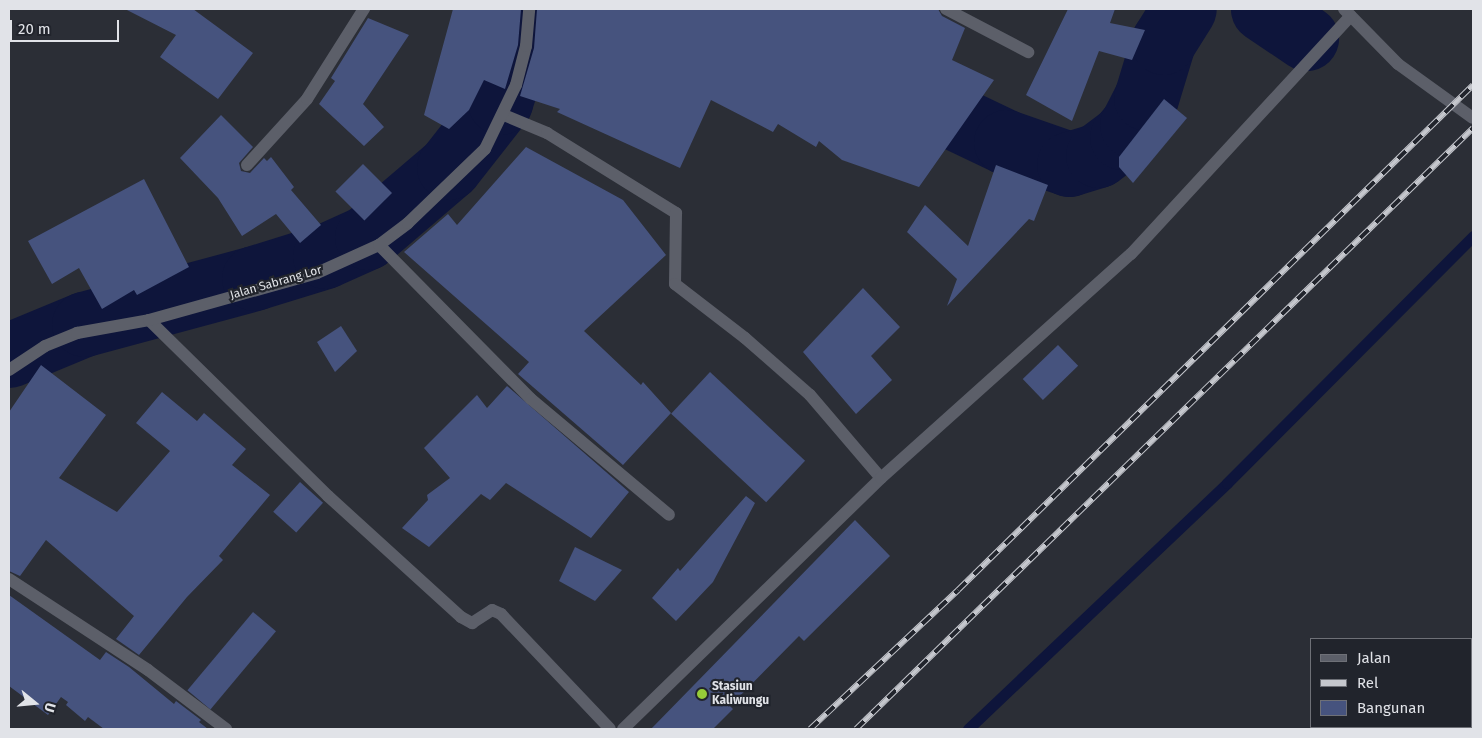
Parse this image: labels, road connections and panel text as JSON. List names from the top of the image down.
{
  "streets": {
    "street": ["Jalan Sabrang Lor"]
  },
  "places": ["Stasiun Kaliwungu"],
  "legend": ["Jalan", "Rel", "Bangunan"],
  "scale_bar": "20 m",
  "north": "right"
}
